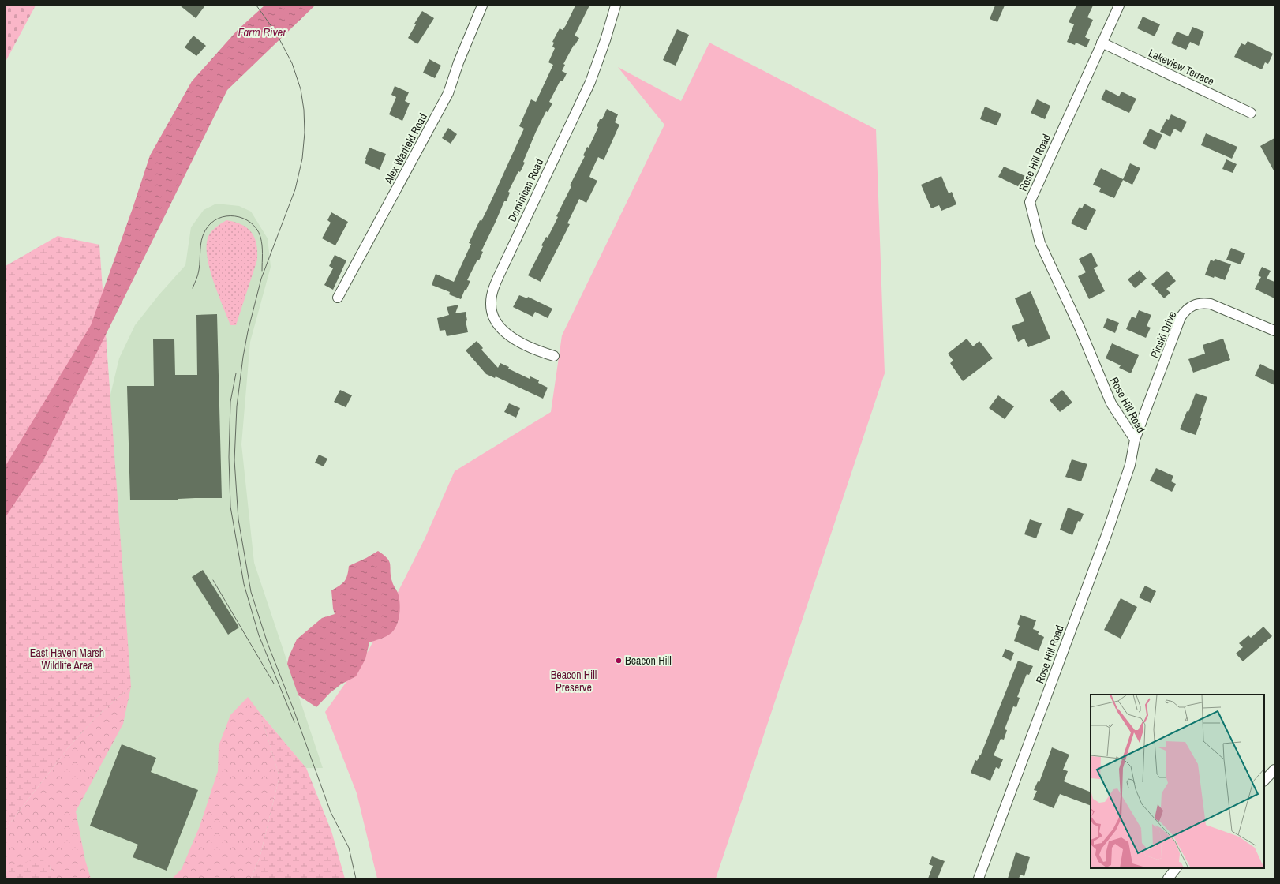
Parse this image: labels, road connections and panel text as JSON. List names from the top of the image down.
{
  "streets": {
    "street": [
      "Lakeview Terrace",
      "Alex Warfield Road",
      "Rose Hill Road",
      "Dominican Road",
      "Pinski Drive"
    ]
  },
  "crossings": [
    ["Lakeview Terrace", "Rose Hill Road"],
    ["Rose Hill Road", "Pinski Drive"]
  ],
  "water": ["Farm River"],
  "parks": ["East Haven Marsh Wildlife Area", "Beacon Hill Preserve"],
  "places": ["Beacon Hill"]
}
